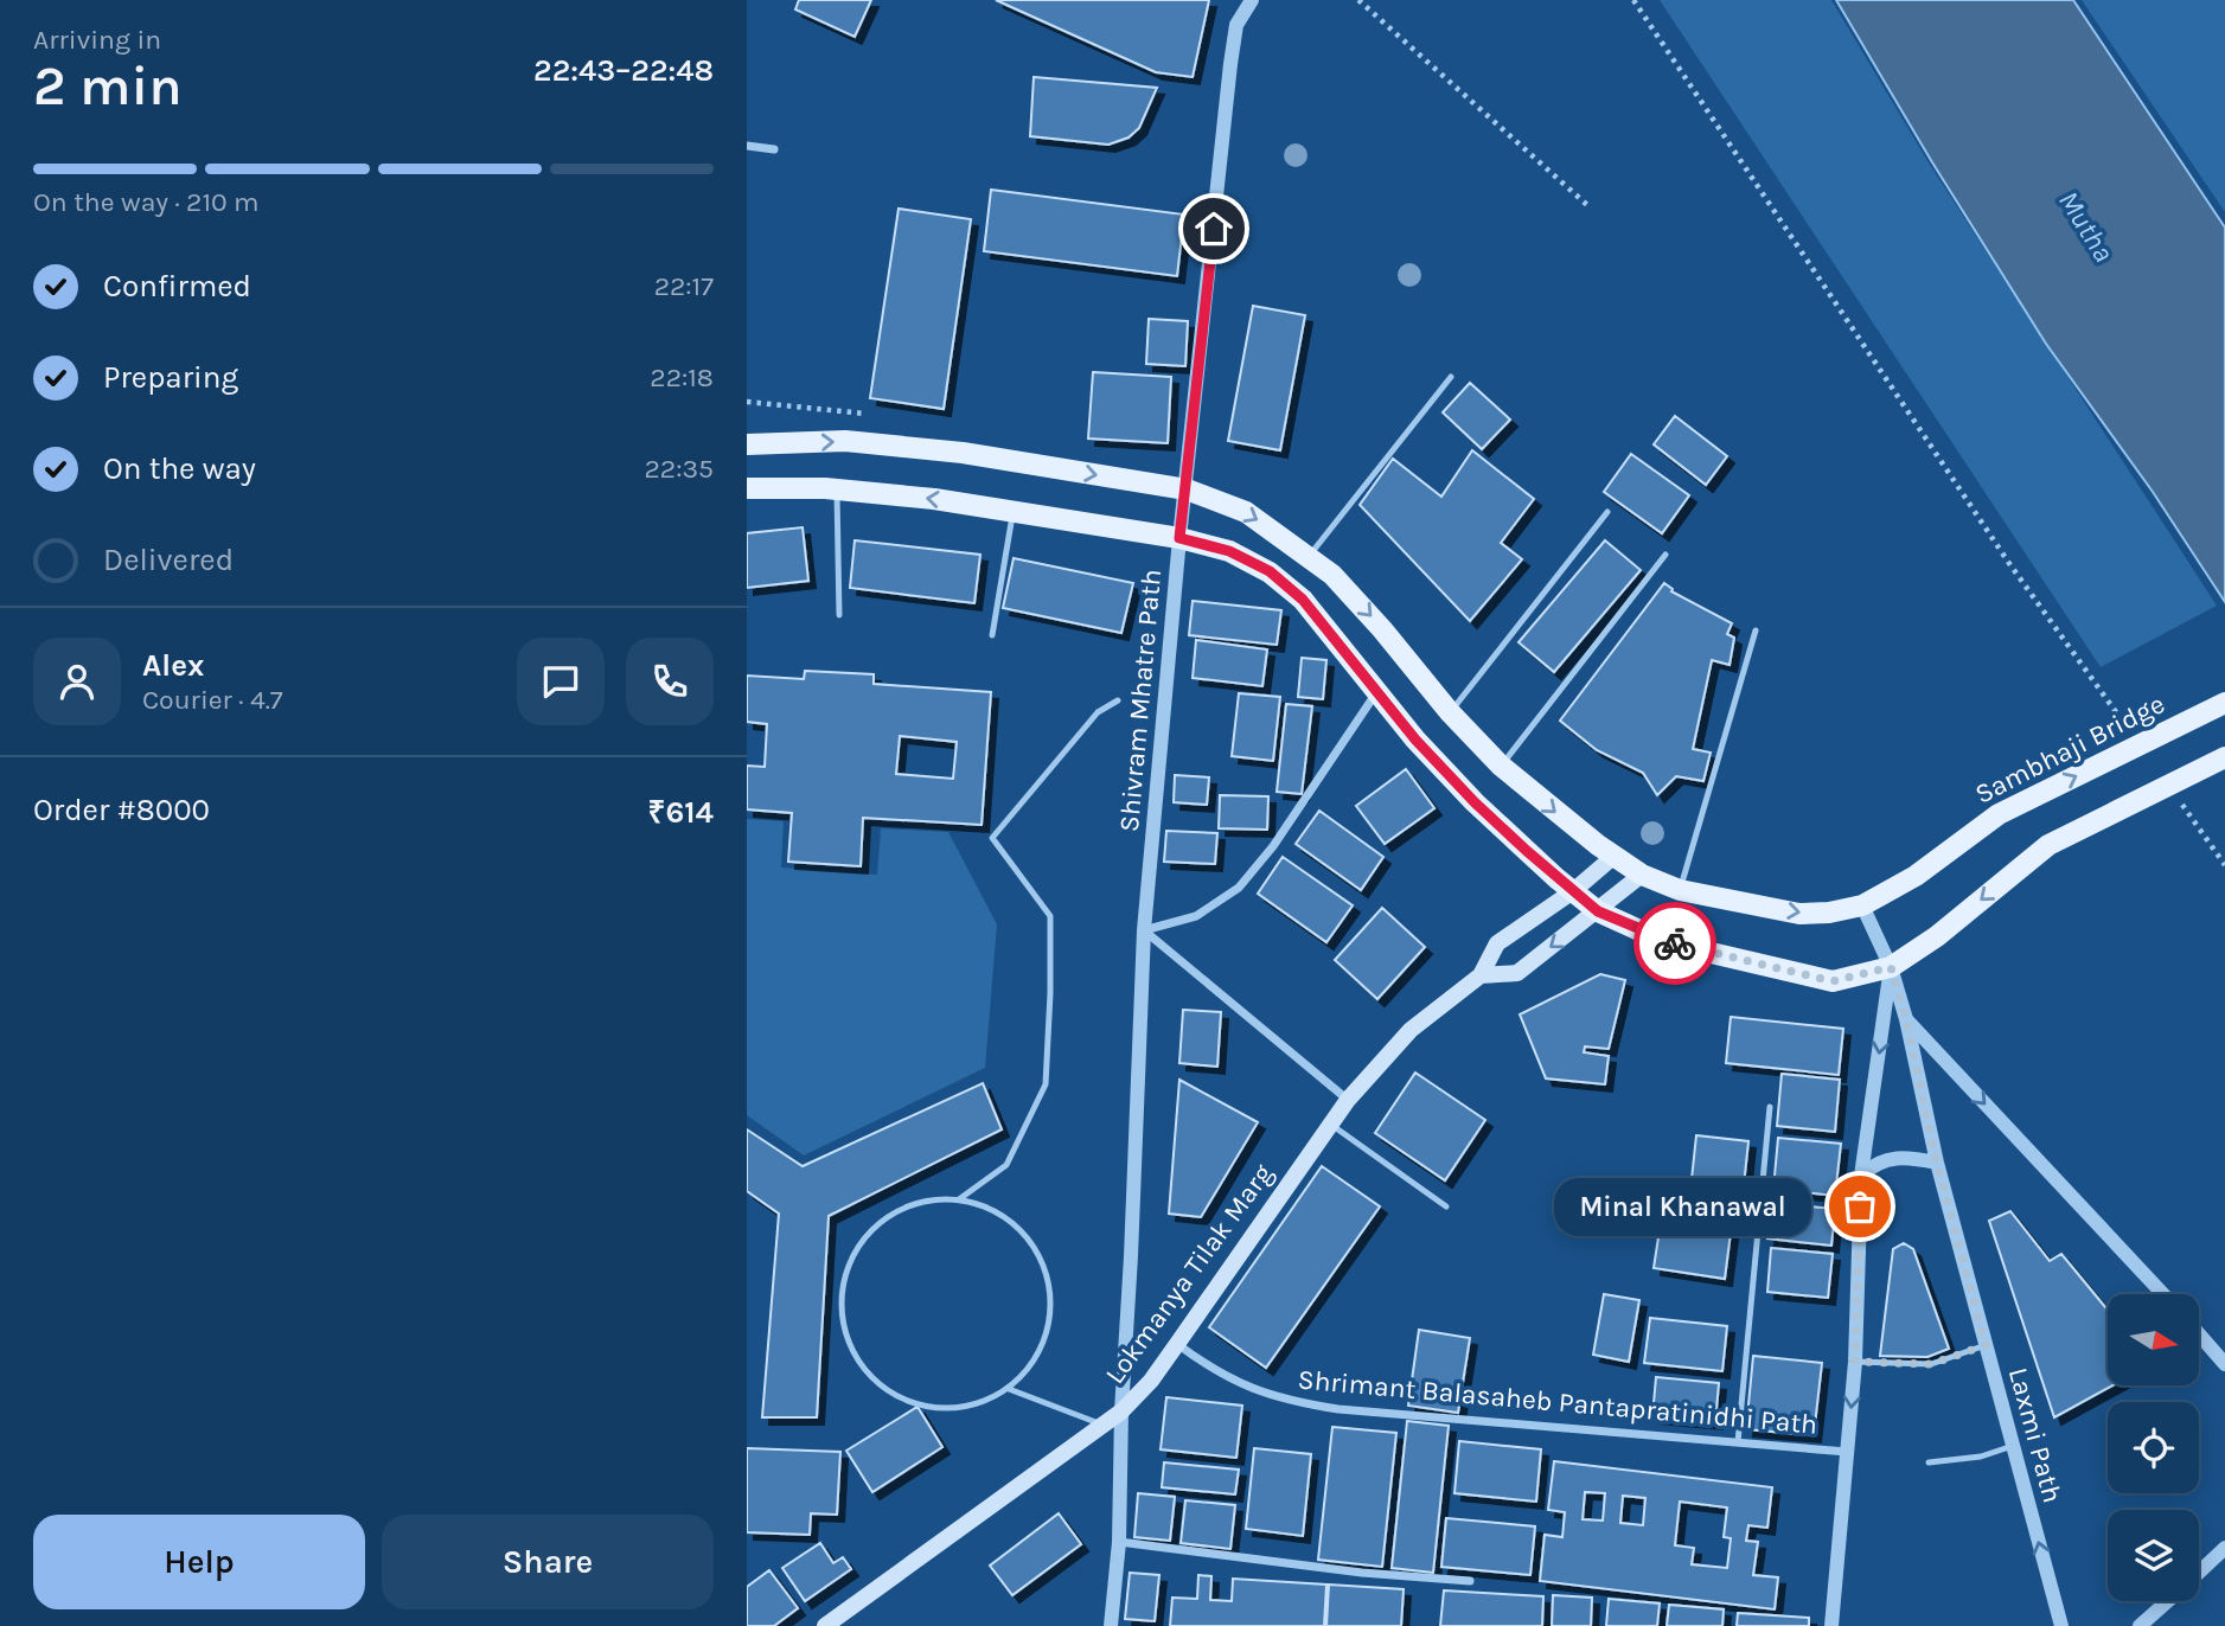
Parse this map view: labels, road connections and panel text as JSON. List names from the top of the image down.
{
  "streets": {
    "main road": ["Sambhaji Bridge", "Lokmanya Tilak Marg"],
    "street": ["Shivram Mhatre Path", "Shrimant Balasaheb Pantapratinidhi Path", "Laxmi Path"]
  },
  "crossings": [
    ["Shivram Mhatre Path", "Sambhaji Bridge"],
    ["Shivram Mhatre Path", "Lokmanya Tilak Marg"],
    ["Sambhaji Bridge", "Lokmanya Tilak Marg"],
    ["Sambhaji Bridge", "Laxmi Path"],
    ["Lokmanya Tilak Marg", "Shrimant Balasaheb Pantapratinidhi Path"]
  ],
  "water": ["Mutha"],
  "places": ["Minal Khanawal"],
  "north": "right",
  "page": {
    "heading": ["2 min", "Arriving in", "22:43–22:48"],
    "panel": [
      "Alex",
      "Courier · 4.7",
      "Order #8000",
      "₹614"
    ],
    "bar": "On the way · 210 m",
    "list": [
      ["Confirmed", "22:17"],
      ["Preparing", "22:18"],
      ["On the way", "22:35"],
      "Delivered"
    ],
    "bubble": "Minal Khanawal",
    "buttons": ["Help", "Share"]
  }
}
